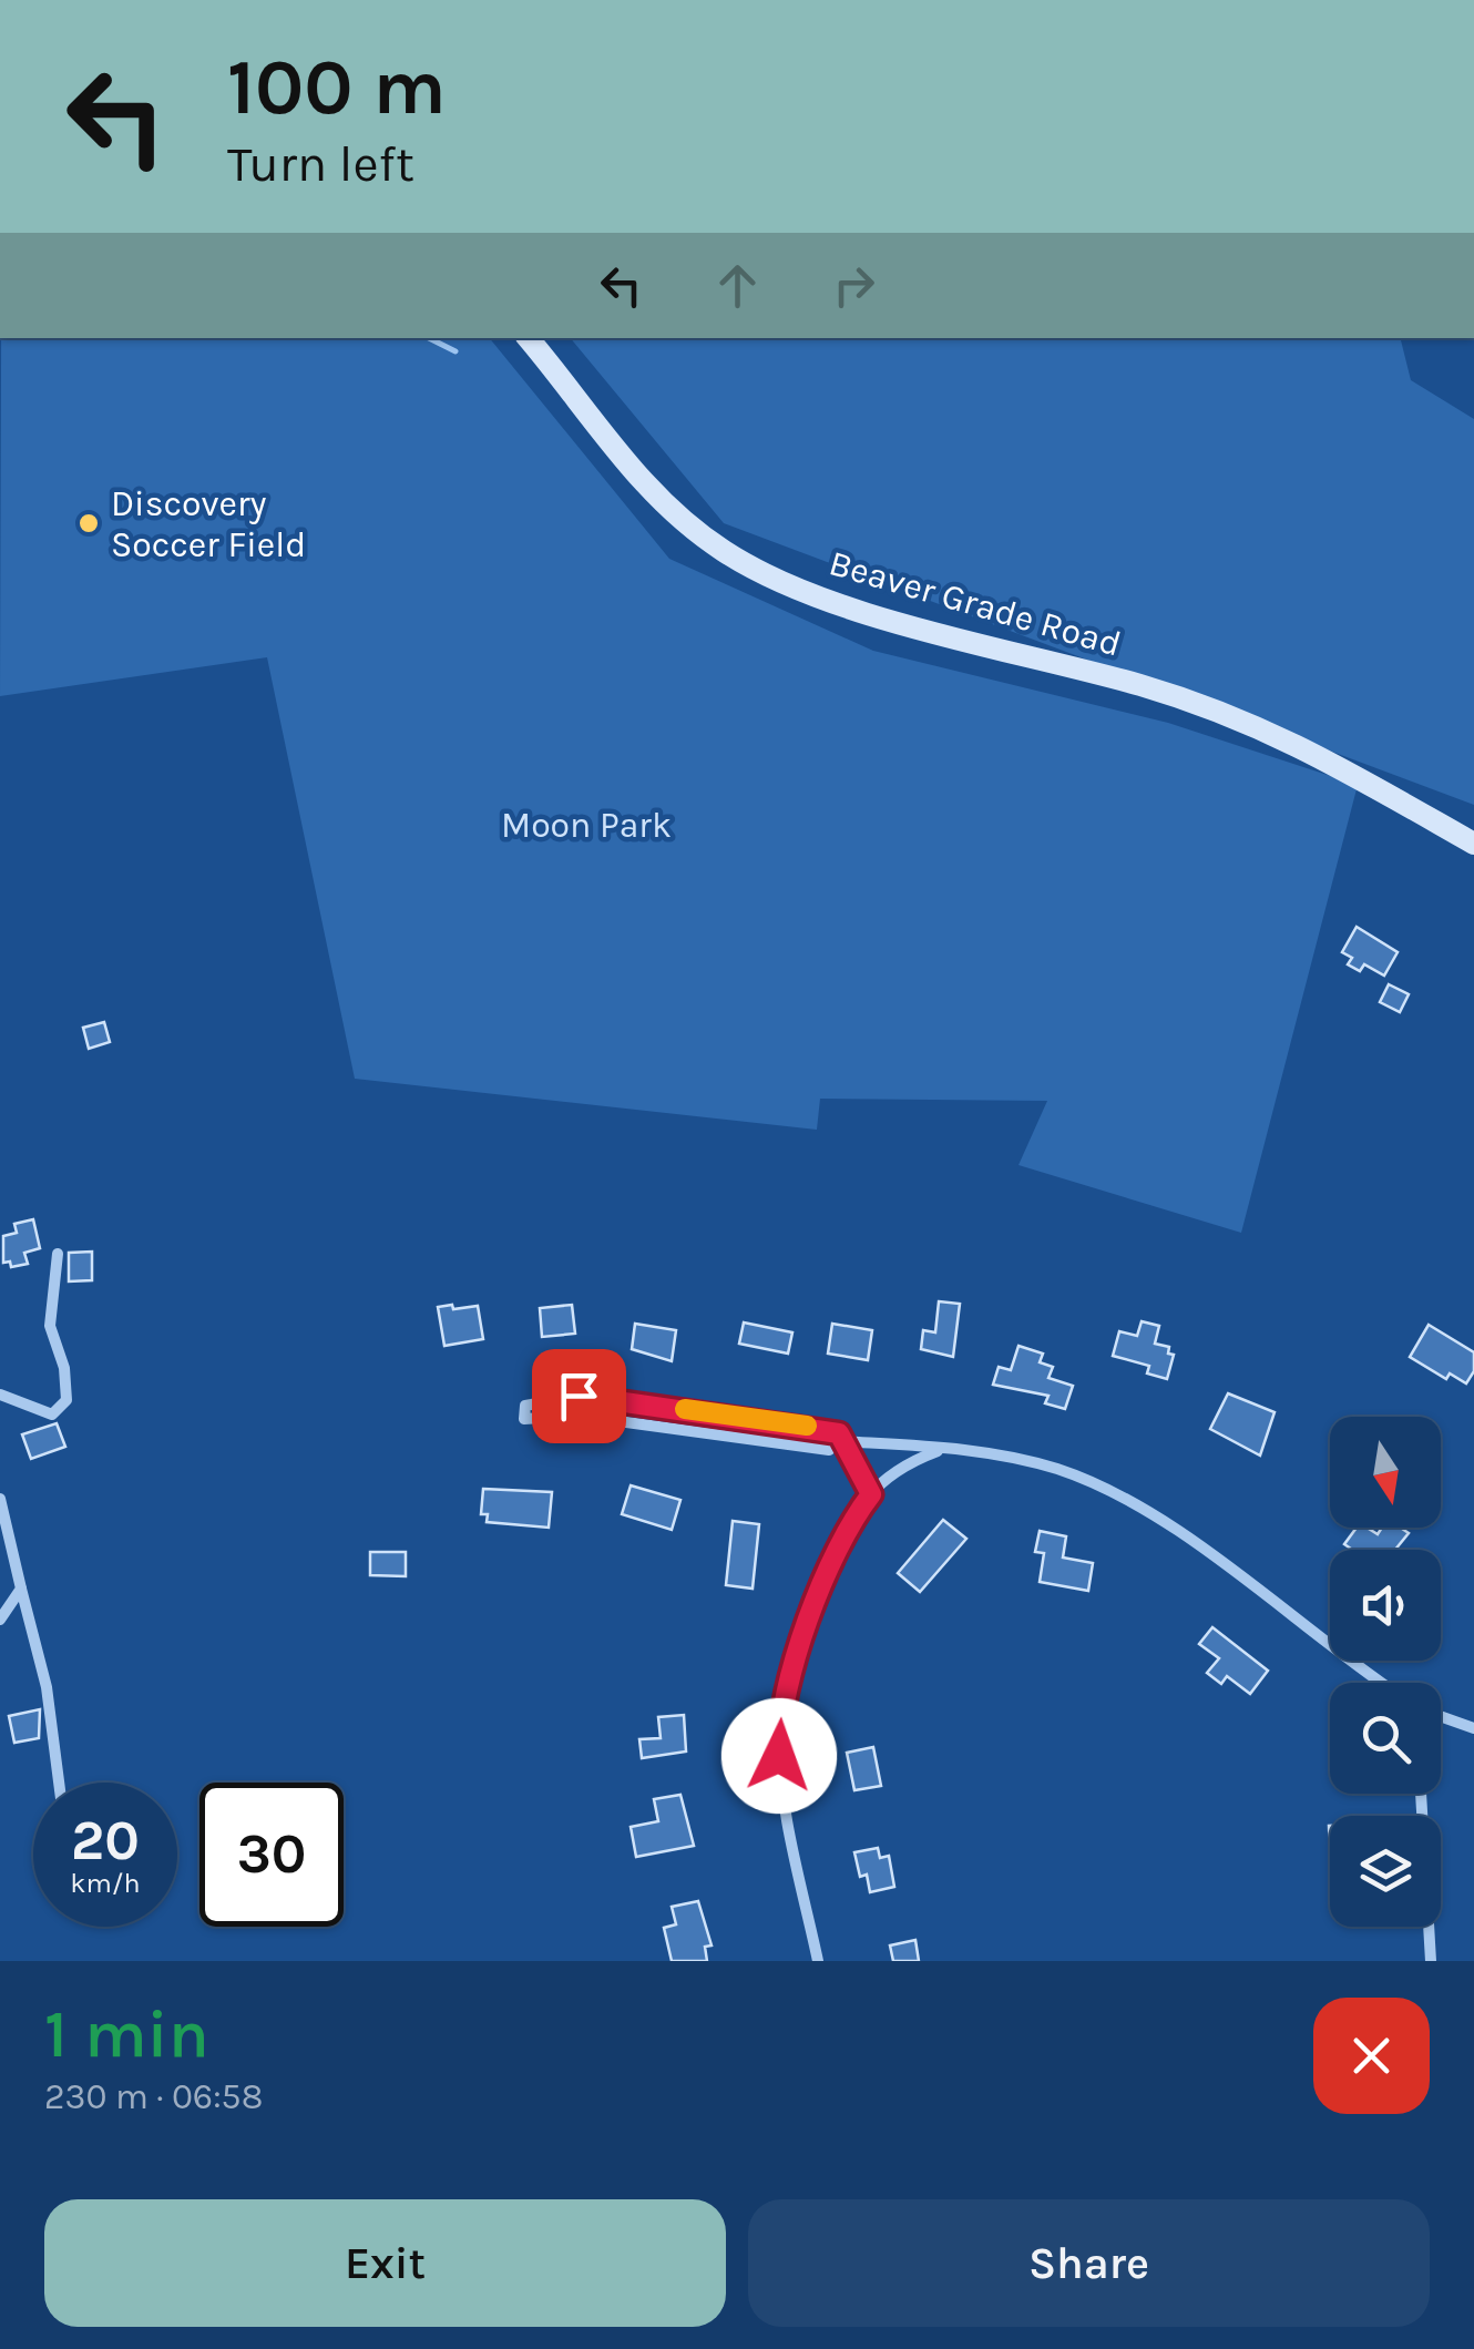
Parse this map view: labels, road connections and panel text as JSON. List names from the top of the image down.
{
  "streets": {
    "main road": ["Beaver Grade Road"]
  },
  "parks": ["Moon Park"],
  "places": ["Discovery Soccer Field"],
  "north": "bottom",
  "page": {
    "turn": ["100 m", "Turn left"],
    "speed": "20 km/h",
    "limit": "30",
    "heading": ["1 min", "230 m · 06:58"],
    "buttons": ["Exit", "Share"]
  }
}
